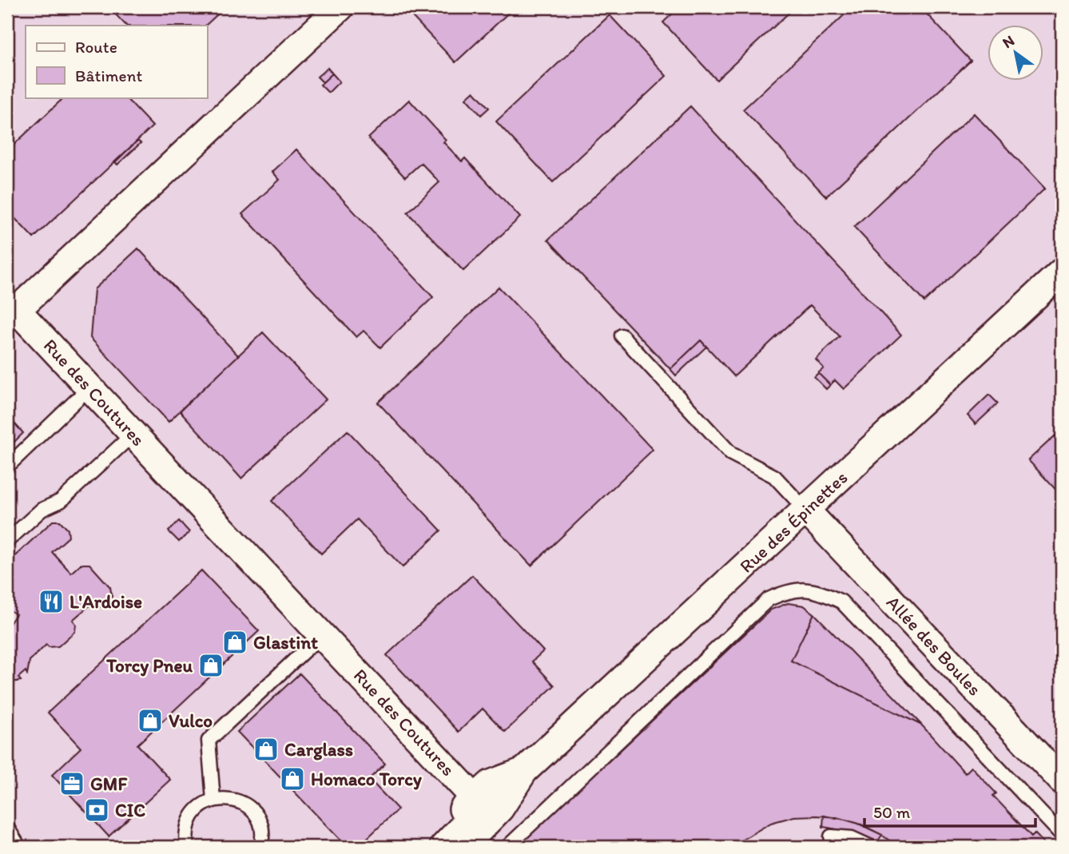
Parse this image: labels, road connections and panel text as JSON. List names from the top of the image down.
{
  "streets": {
    "street": ["Rue des Coutures", "Rue des Épinettes", "Allée des Boules"]
  },
  "crossings": [
    ["Rue des Coutures", "Rue des Épinettes"],
    ["Rue des Épinettes", "Allée des Boules"]
  ],
  "places": {
    "restaurant": ["L'Ardoise"],
    "shop": [
      "Glastint",
      "Torcy Pneu",
      "Vulco",
      "Carglass",
      "Homaco Torcy"
    ],
    "office": ["GMF"],
    "bank": ["CIC"]
  },
  "legend": ["Route", "Bâtiment"],
  "scale_bar": "50 m",
  "north": "top left"
}
